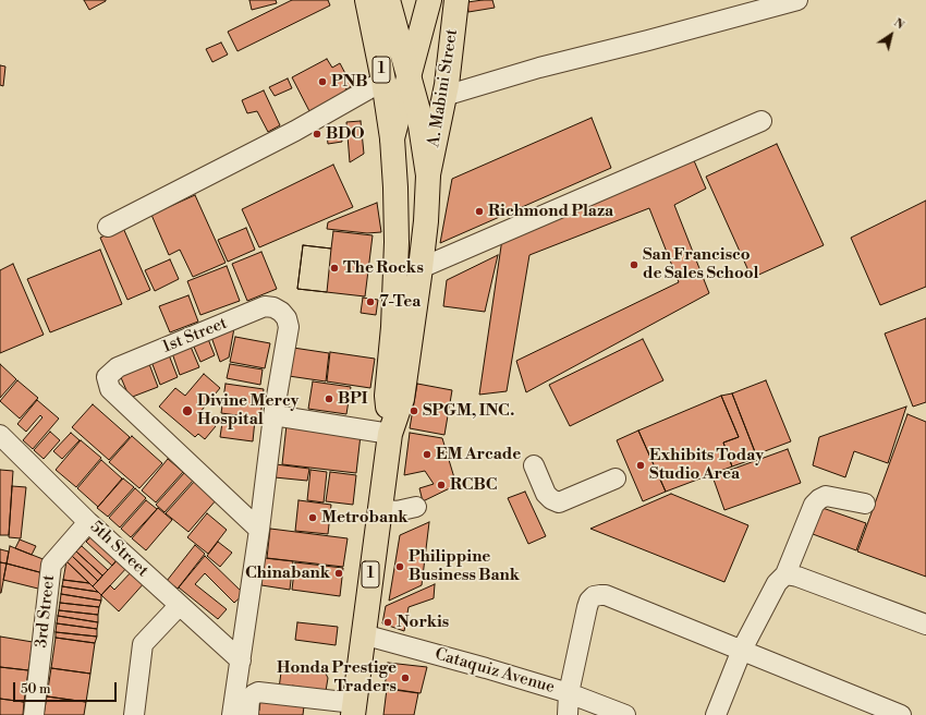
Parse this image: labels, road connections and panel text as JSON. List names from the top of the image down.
{
  "streets": {
    "main road": ["1", "A. Mabini Street"],
    "street": [
      "1st Street",
      "5th Street",
      "3rd Street",
      "Cataquiz Avenue"
    ]
  },
  "crossings": [
    ["1", "A. Mabini Street"],
    ["1", "Cataquiz Avenue"],
    ["1st Street", "5th Street"],
    ["5th Street", "3rd Street"]
  ],
  "places": [
    "PNB",
    "BDO",
    "Richmond Plaza",
    "San Francisco de Sales School",
    "The Rocks",
    "7-Tea",
    "BPI",
    "Divine Mercy Hospital",
    "SPGM, INC.",
    "EM Arcade",
    "Exhibits Today Studio Area",
    "RCBC",
    "Metrobank",
    "Philippine Business Bank",
    "Chinabank",
    "Norkis",
    "Honda Prestige Traders"
  ],
  "scale_bar": "50 m",
  "north": "top right"
}
